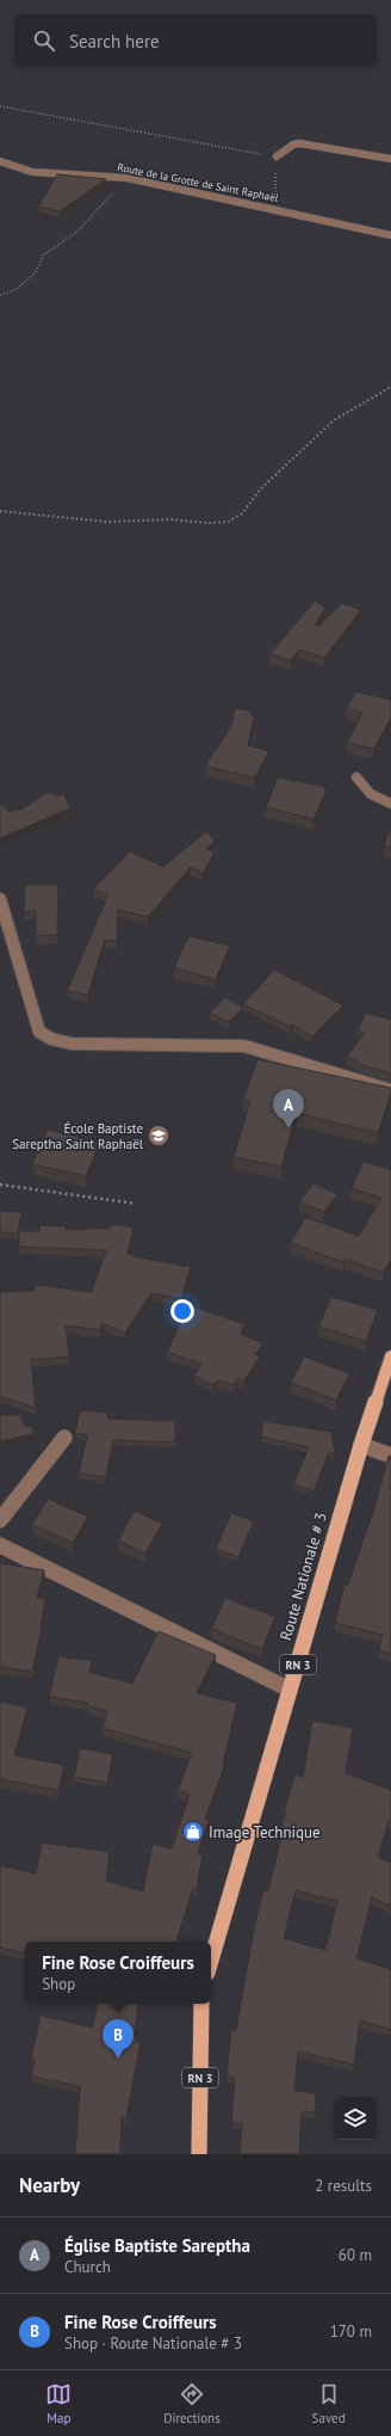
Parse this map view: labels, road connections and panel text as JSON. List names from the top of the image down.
{
  "streets": {
    "main road": ["Route Nationale # 3", "RN 3"],
    "street": ["Route de la Grotte de Saint Raphaël"]
  },
  "places": {
    "school or university": ["École Baptiste Sareptha Saint Raphaël"],
    "shop": ["Image Technique"]
  },
  "page": {
    "search": "Search here",
    "pins": ["A", "B"],
    "popup": ["Fine Rose Croiffeurs", "Shop"],
    "heading": ["Nearby", "2 results"],
    "list": [
      {
        "mark": "A",
        "name": "Église Baptiste Sareptha",
        "note": "Church",
        "value": "60 m"
      },
      {
        "mark": "B",
        "name": "Fine Rose Croiffeurs",
        "note": "Shop · Route Nationale # 3",
        "value": "170 m"
      }
    ],
    "nav": ["Map", "Directions", "Saved"]
  }
}
